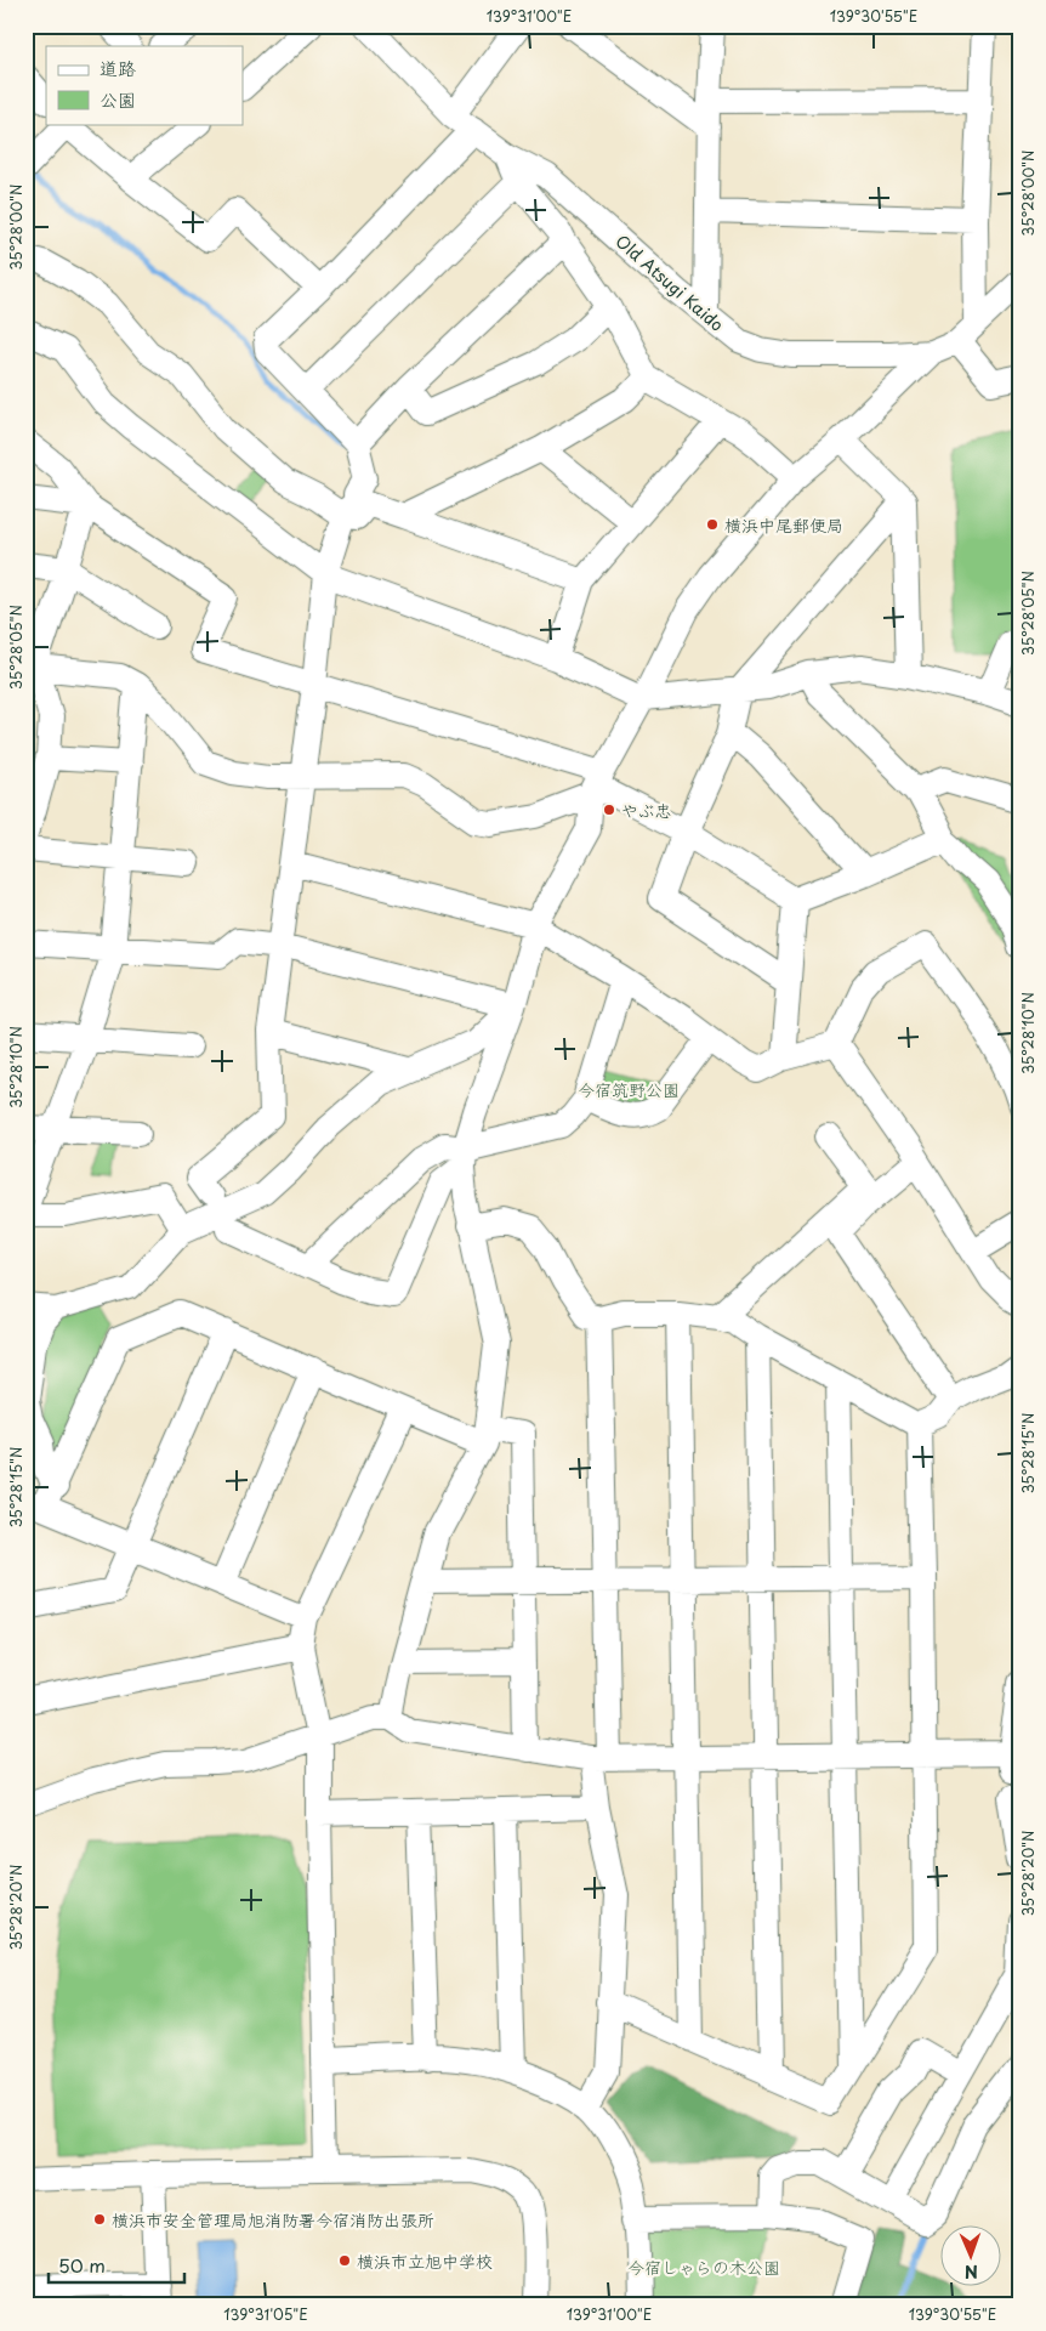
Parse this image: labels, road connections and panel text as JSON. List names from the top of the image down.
{
  "streets": {
    "street": ["Old Atsugi Kaido"]
  },
  "parks": ["今宿筑野公園", "今宿しゃらの木公園"],
  "places": [
    "横浜中尾郵便局",
    "やぶ忠",
    "横浜市安全管理局旭消防署今宿消防出張所",
    "横浜市立旭中学校"
  ],
  "legend": ["道路", "公園"],
  "scale_bar": "50 m",
  "north": "bottom",
  "coordinates": [
    "139°31'00\"E",
    "139°30'55\"E",
    "35°28'00\"N",
    "35°28'05\"N",
    "35°28'10\"N",
    "35°28'15\"N",
    "35°28'20\"N",
    "139°31'05\"E"
  ]
}
